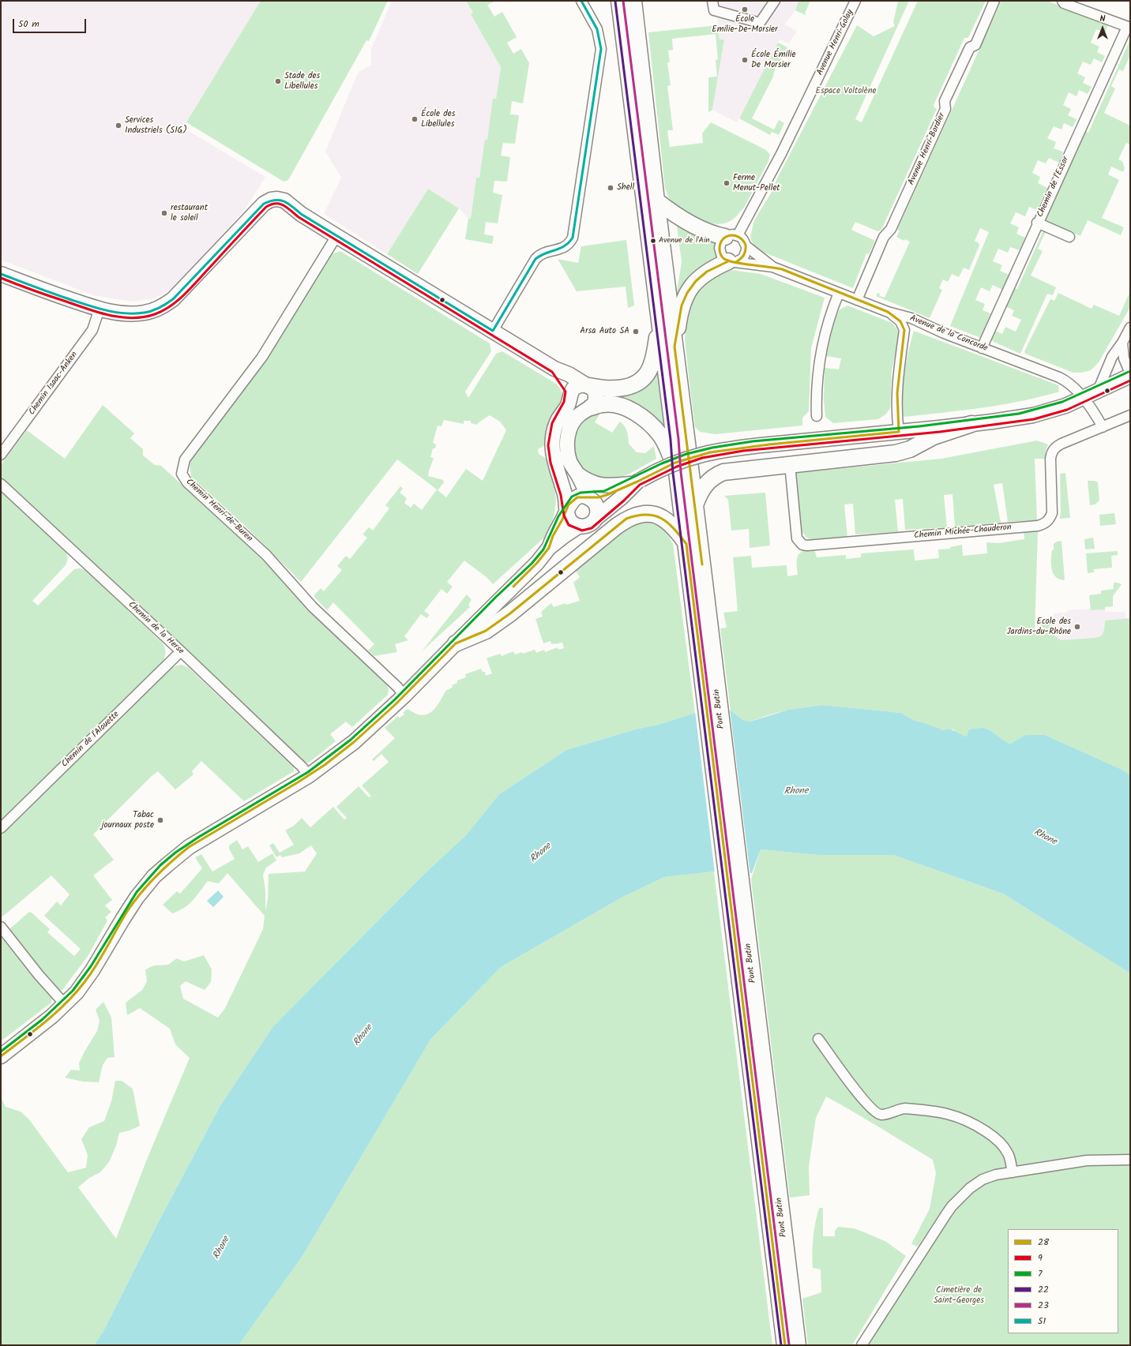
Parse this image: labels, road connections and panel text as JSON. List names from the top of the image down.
{
  "streets": {
    "main road": ["Pont Butin"],
    "street": [
      "Avenue Henri-Golay",
      "Avenue Henri-Bordier",
      "Chemin de l'Essor",
      "Avenue de la Concorde",
      "Chemin Isaac-Anken",
      "Chemin Henri-de-Buren",
      "Chemin Michée-Chauderon",
      "Chemin de la Herse",
      "Chemin de l'Alouette"
    ]
  },
  "crossings": [
    ["Avenue Henri-Golay", "Avenue de la Concorde"],
    ["Avenue Henri-Bordier", "Avenue de la Concorde"],
    ["Chemin de l'Essor", "Avenue de la Concorde"],
    ["Avenue de la Concorde", "Chemin Michée-Chauderon"],
    ["Chemin de la Herse", "Chemin de l'Alouette"]
  ],
  "water": ["Rhone"],
  "parks": ["Espace Voltolène", "Cimetière de Saint-Georges"],
  "places": [
    "École Emilie-De-Morsier",
    "École Émilie De Morsier",
    "Stade des Libellules",
    "École des Libellules",
    "Services Industriels (SIG)",
    "Ferme Menut-Pellet",
    "Shell",
    "restaurant le soleil",
    "Avenue de l'Ain",
    "Arsa Auto SA",
    "Ecole des Jardins-du-Rhône",
    "Tabac journaux poste"
  ],
  "lines": [
    "transit line 23",
    "transit line 51",
    "transit line 22",
    "transit line 9",
    "transit line 28",
    "transit line 7"
  ],
  "legend": [
    "28",
    "9",
    "7",
    "22",
    "23",
    "51"
  ],
  "scale_bar": "50 m",
  "north": "top"
}
